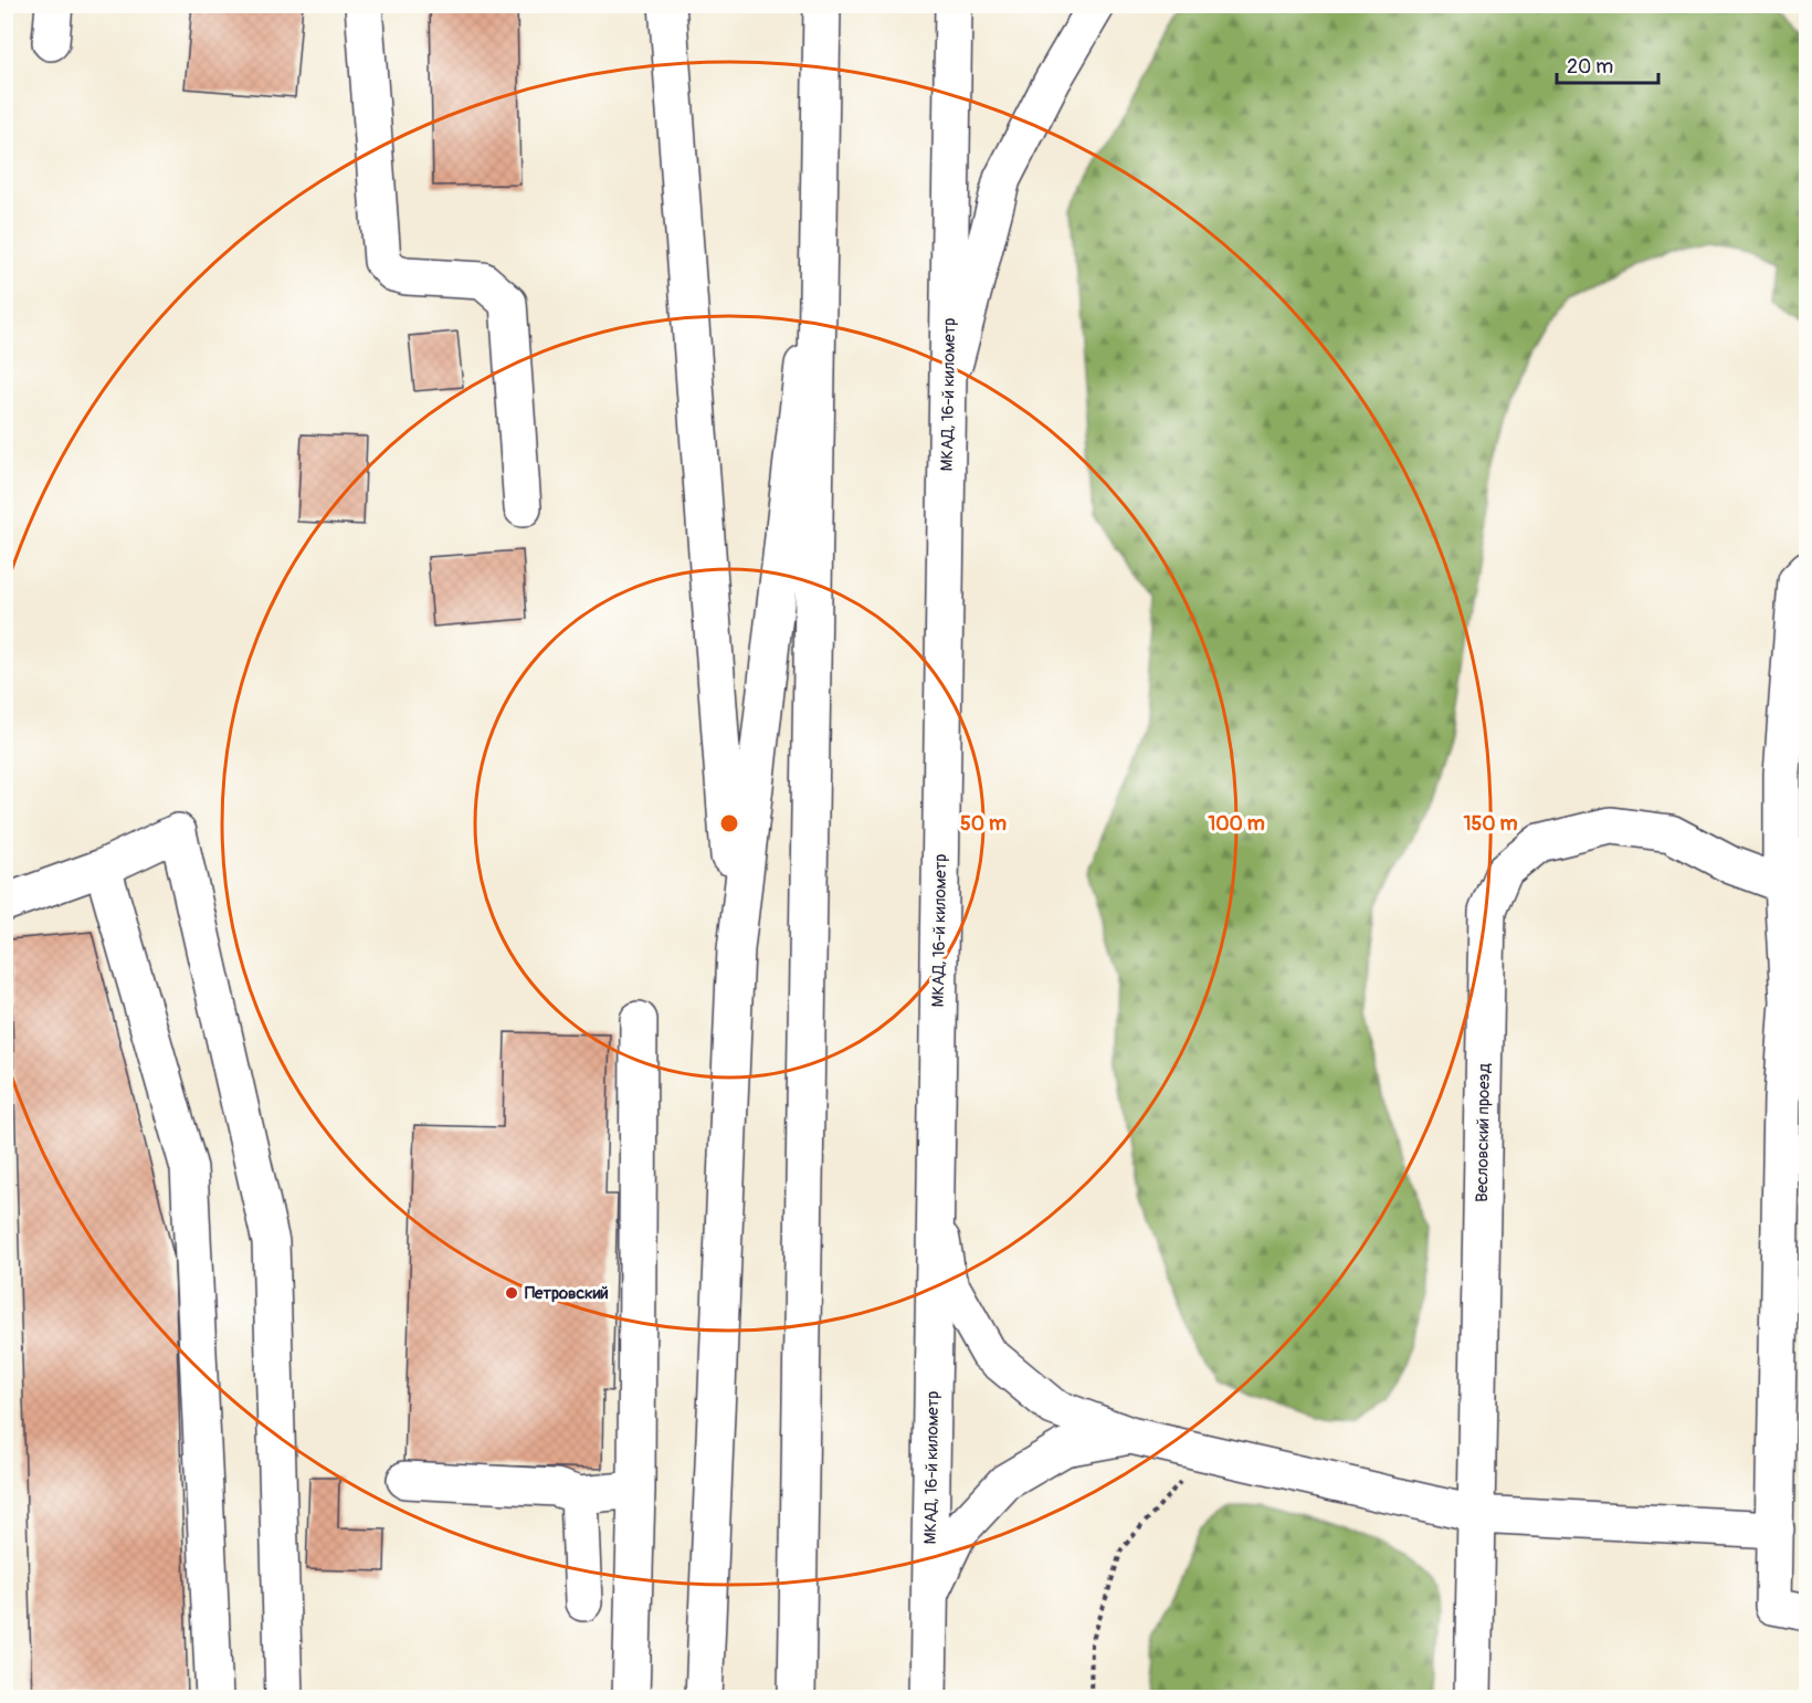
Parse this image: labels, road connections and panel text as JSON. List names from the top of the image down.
{
  "streets": {
    "main road": ["МКАД, 16-й километр", "Весловский проезд"]
  },
  "places": ["Петровский"],
  "scale_bar": "20 m",
  "rings": ["50 m", "100 m", "150 m"]
}
